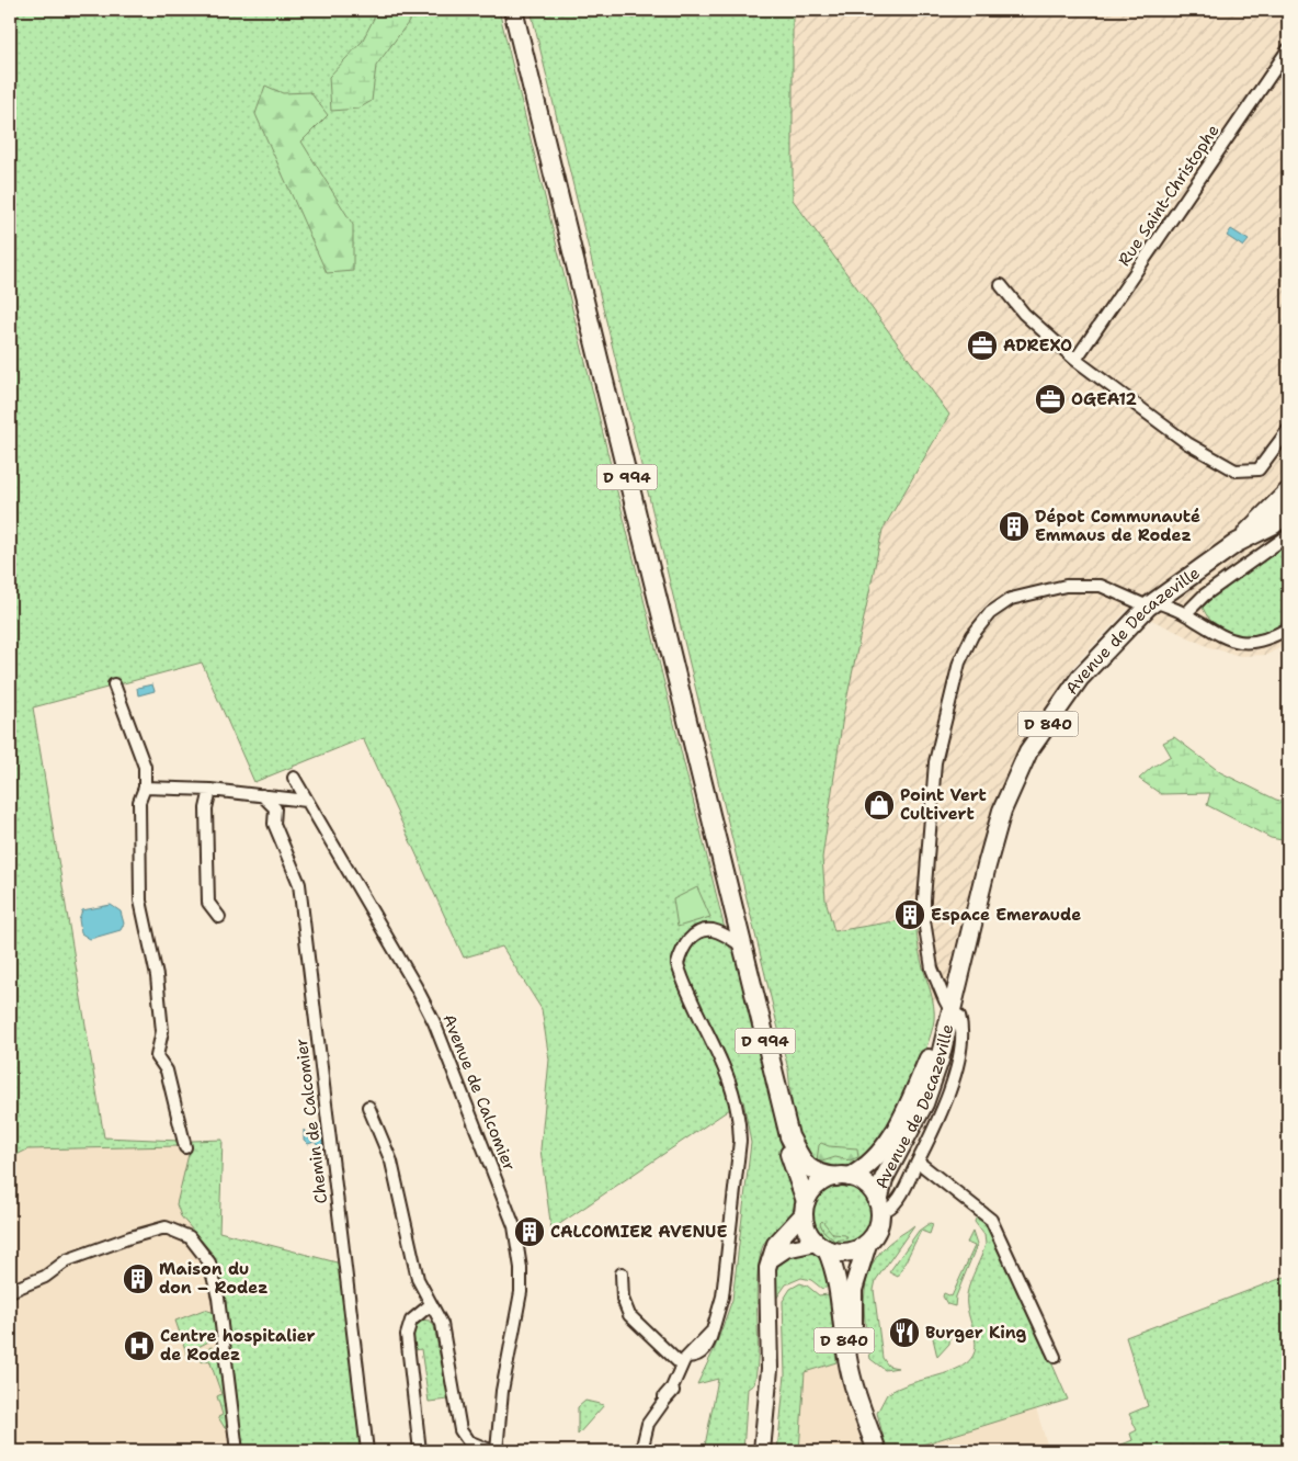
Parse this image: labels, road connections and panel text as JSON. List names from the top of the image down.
{
  "streets": {
    "main road": ["D 994", "Avenue de Decazeville", "D 840"],
    "street": ["Rue Saint-Christophe", "Avenue de Calcomier", "Chemin de Calcomier"]
  },
  "crossings": [
    ["D 994", "Avenue de Decazeville"],
    ["D 994", "D 840"],
    ["Avenue de Decazeville", "D 840"]
  ],
  "places": {
    "office": ["ADREXO", "OGEA12"],
    "building": [
      "Dépot Communauté Emmaus de Rodez",
      "Espace Emeraude",
      "CALCOMIER AVENUE",
      "Maison du don – Rodez"
    ],
    "shop": ["Point Vert Cultivert"],
    "restaurant": ["Burger King"],
    "hospital": ["Centre hospitalier de Rodez"]
  }
}
